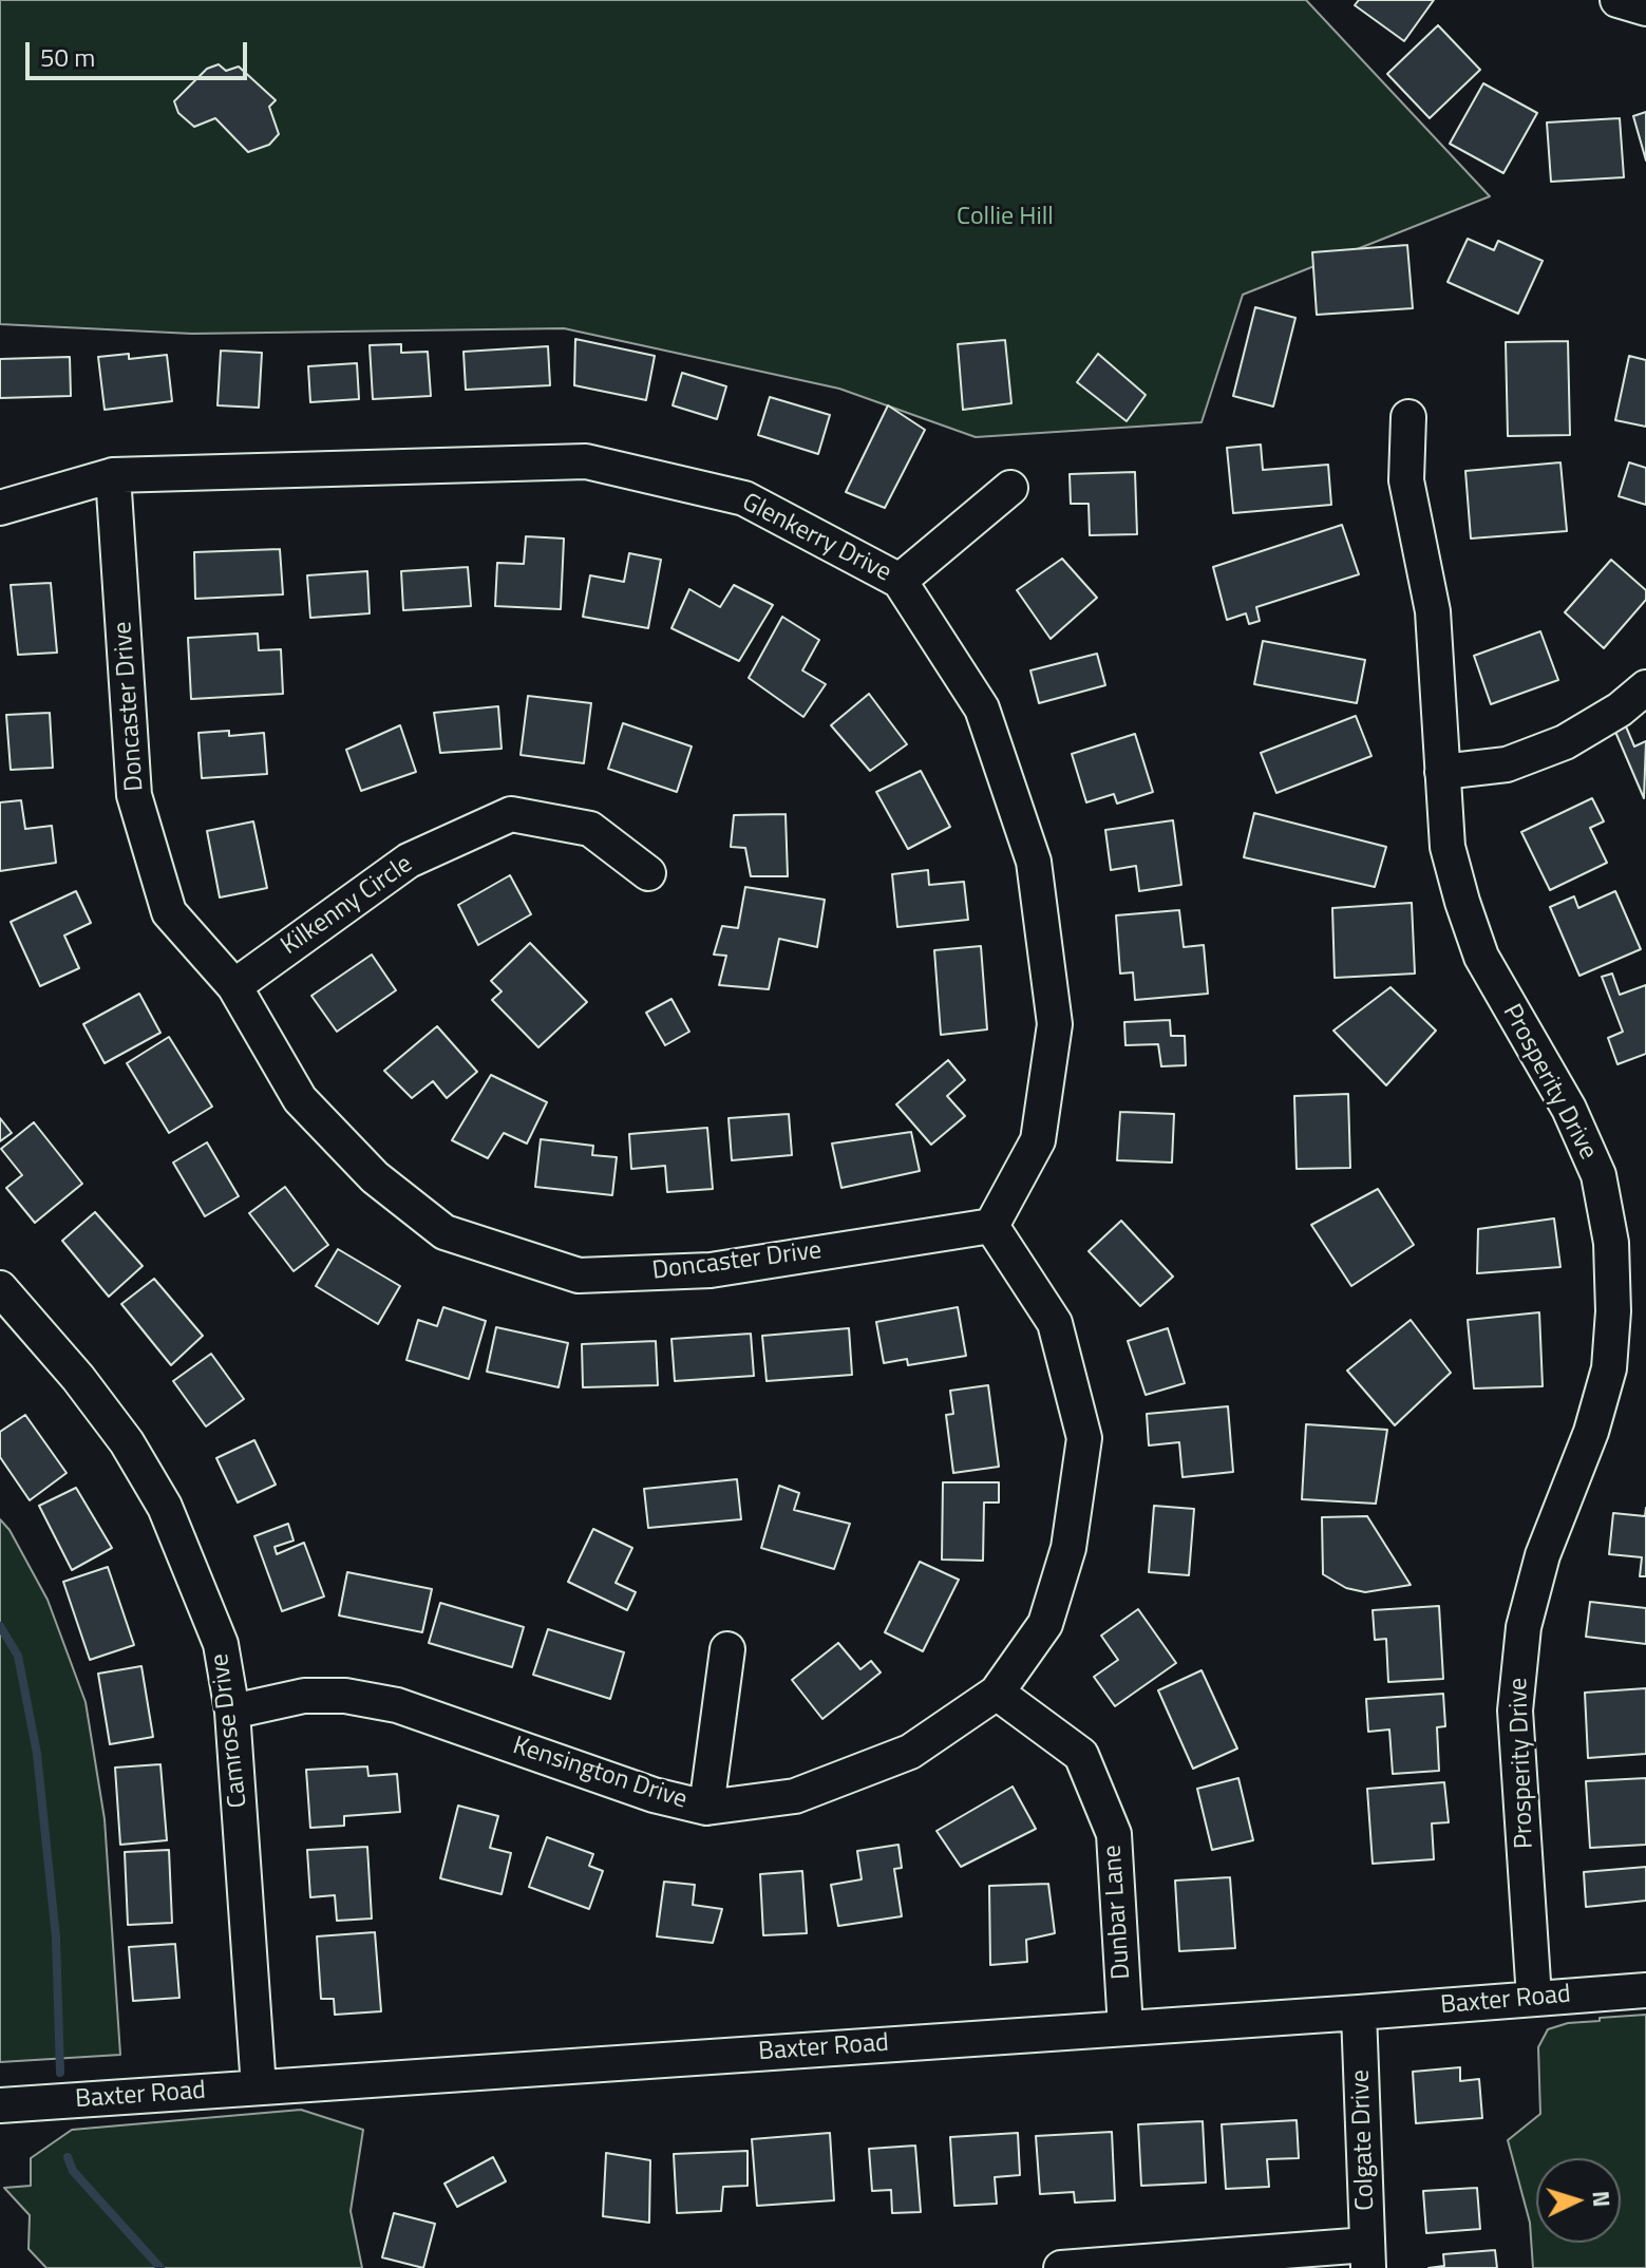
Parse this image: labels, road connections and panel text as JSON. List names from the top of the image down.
{
  "streets": {
    "street": [
      "Glenkerry Drive",
      "Doncaster Drive",
      "Kilkenny Circle",
      "Prosperity Drive",
      "Camrose Drive",
      "Kensington Drive",
      "Dunbar Lane",
      "Baxter Road",
      "Colgate Drive"
    ]
  },
  "crossings": [
    ["Glenkerry Drive", "Doncaster Drive"],
    ["Glenkerry Drive", "Kensington Drive"],
    ["Doncaster Drive", "Kilkenny Circle"],
    ["Doncaster Drive", "Kensington Drive"],
    ["Prosperity Drive", "Baxter Road"],
    ["Camrose Drive", "Kensington Drive"],
    ["Camrose Drive", "Baxter Road"],
    ["Kensington Drive", "Dunbar Lane"],
    ["Dunbar Lane", "Baxter Road"],
    ["Baxter Road", "Colgate Drive"]
  ],
  "parks": ["Collie Hill"],
  "scale_bar": "50 m",
  "north": "right"
}
